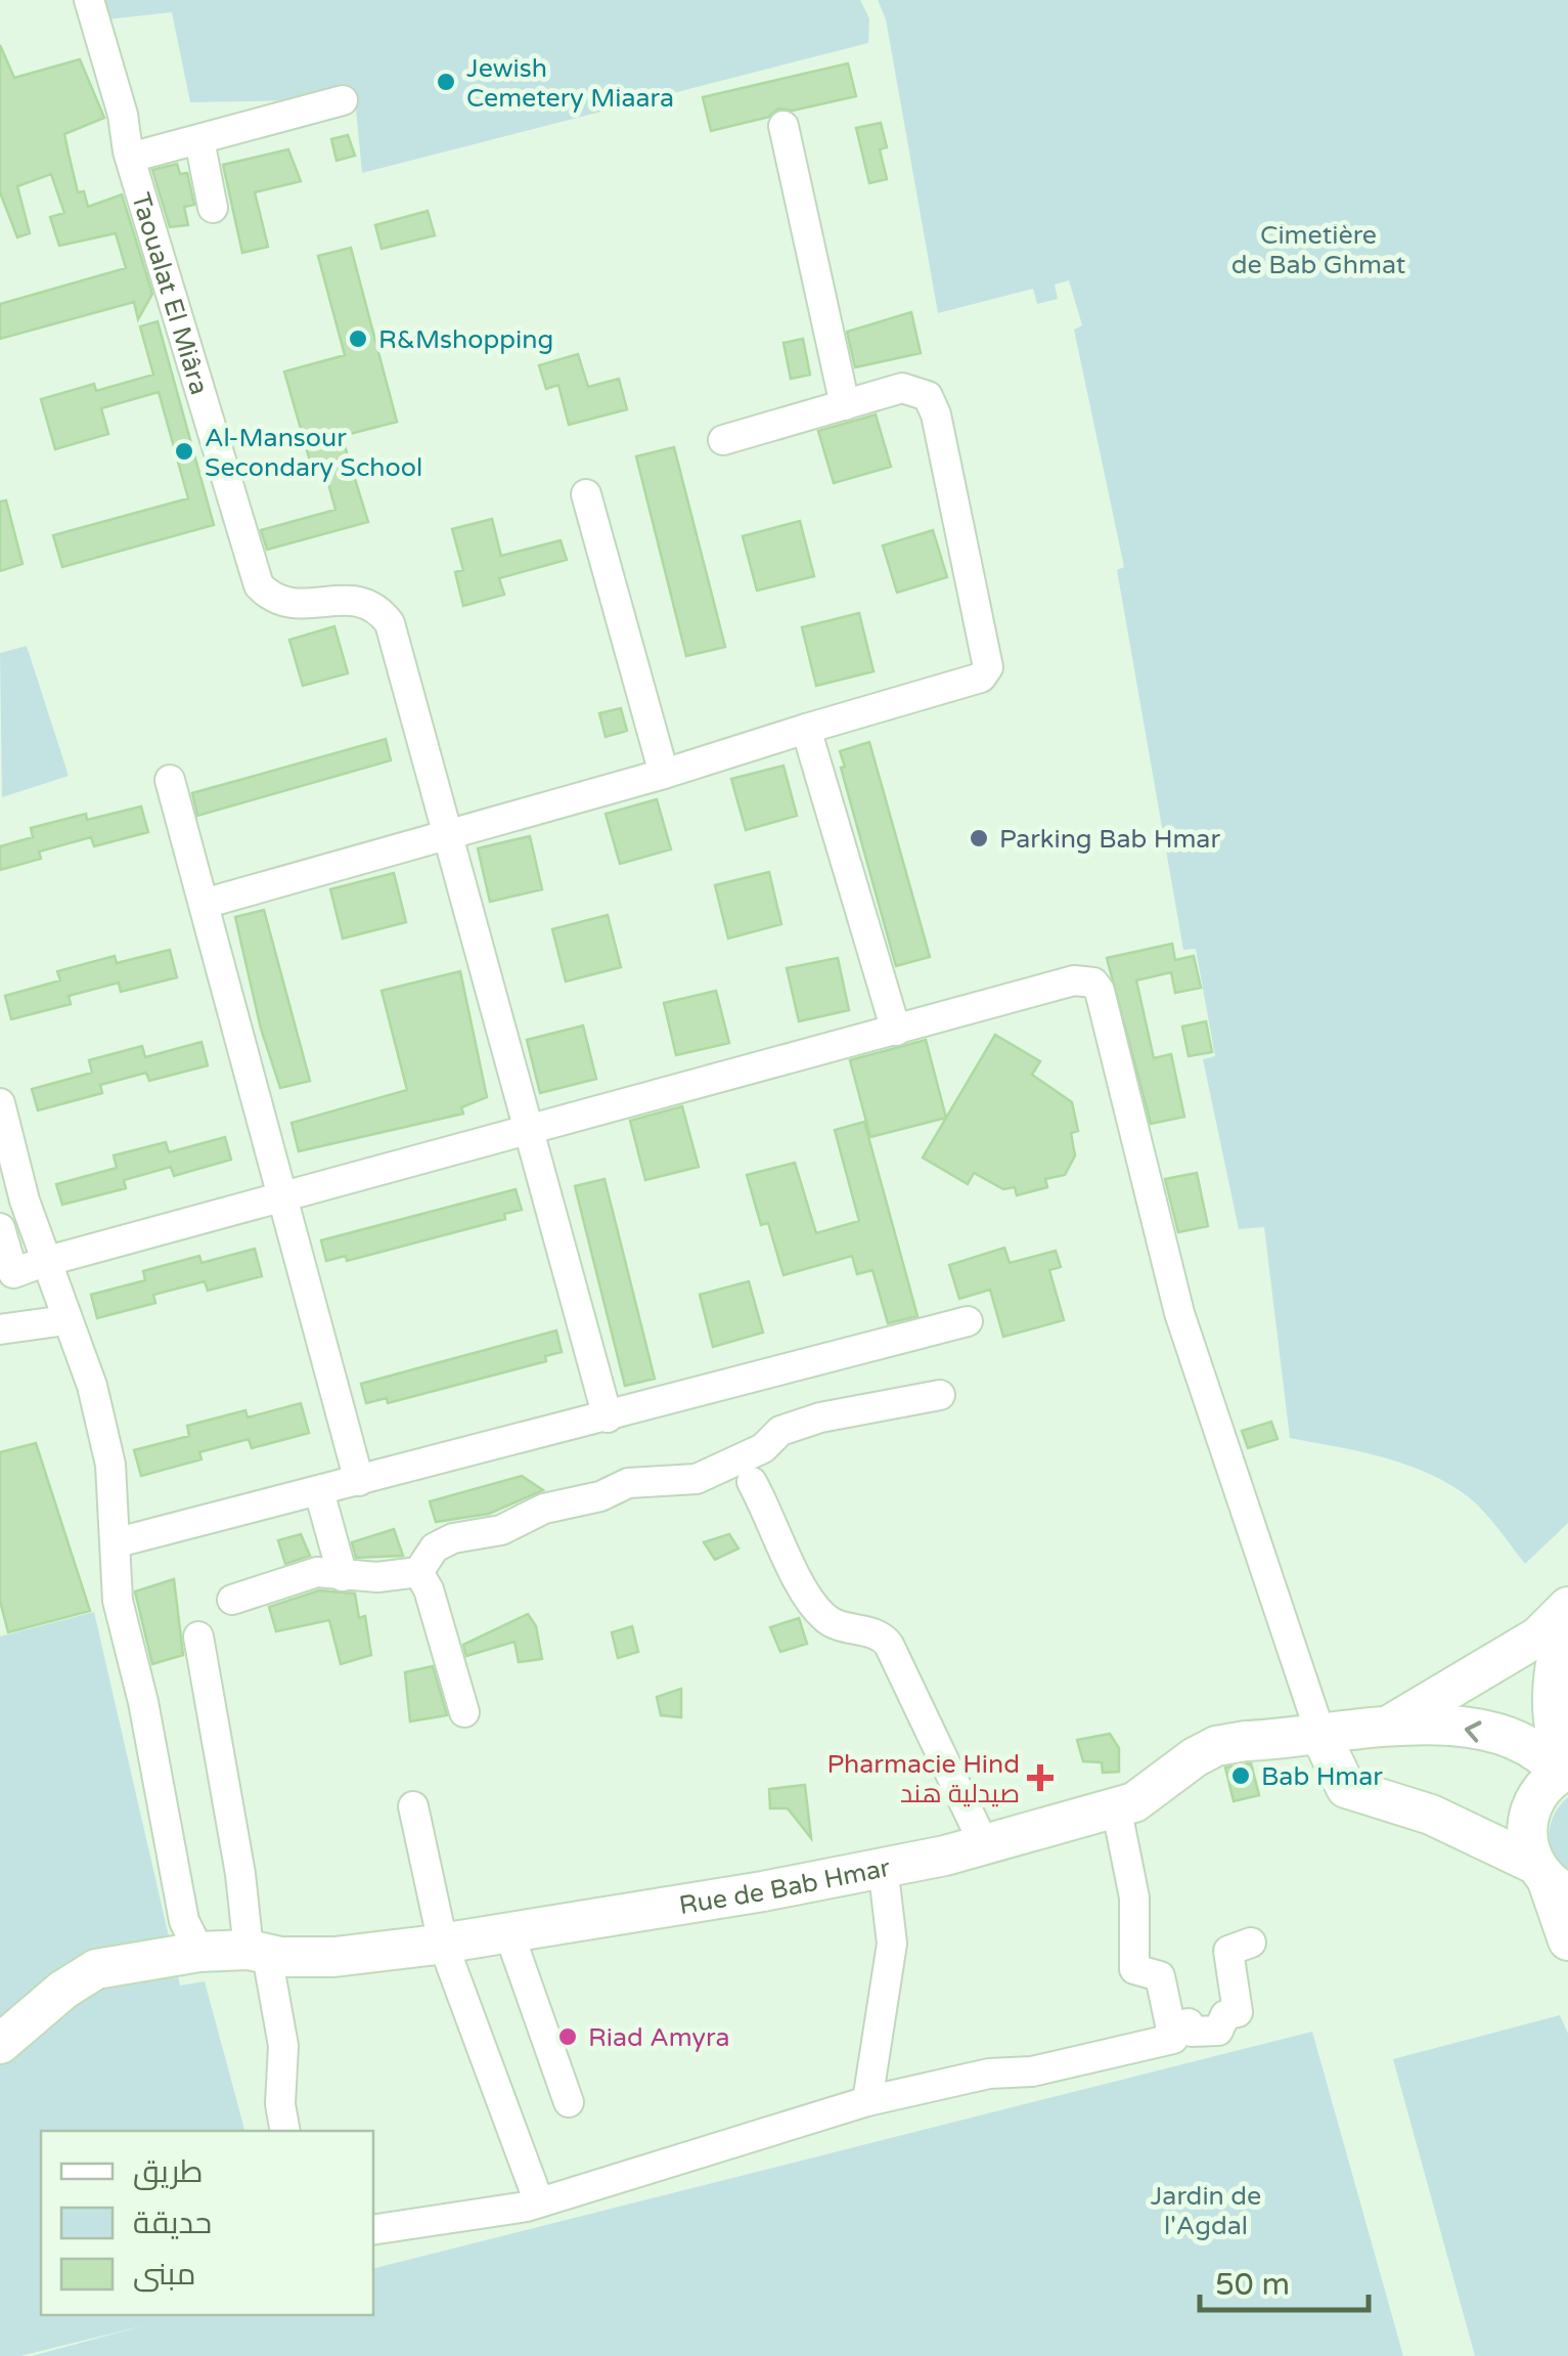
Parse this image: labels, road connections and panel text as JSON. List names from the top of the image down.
{
  "streets": {
    "main road": ["Rue de Bab Hmar"],
    "street": ["Taoualat El Miâra"]
  },
  "parks": ["Cimetière de Bab Ghmat", "Jardin de l'Agdal"],
  "places": {
    "other": [
      "Jewish Cemetery Miaara",
      "R&Mshopping",
      "Al-Mansour Secondary School",
      "Parking Bab Hmar",
      "Bab Hmar",
      "Riad Amyra"
    ],
    "health": ["Pharmacie Hind صيدلية هند"]
  },
  "legend": ["طريق", "حديقة", "مبنى"],
  "scale_bar": "50 m"
}
